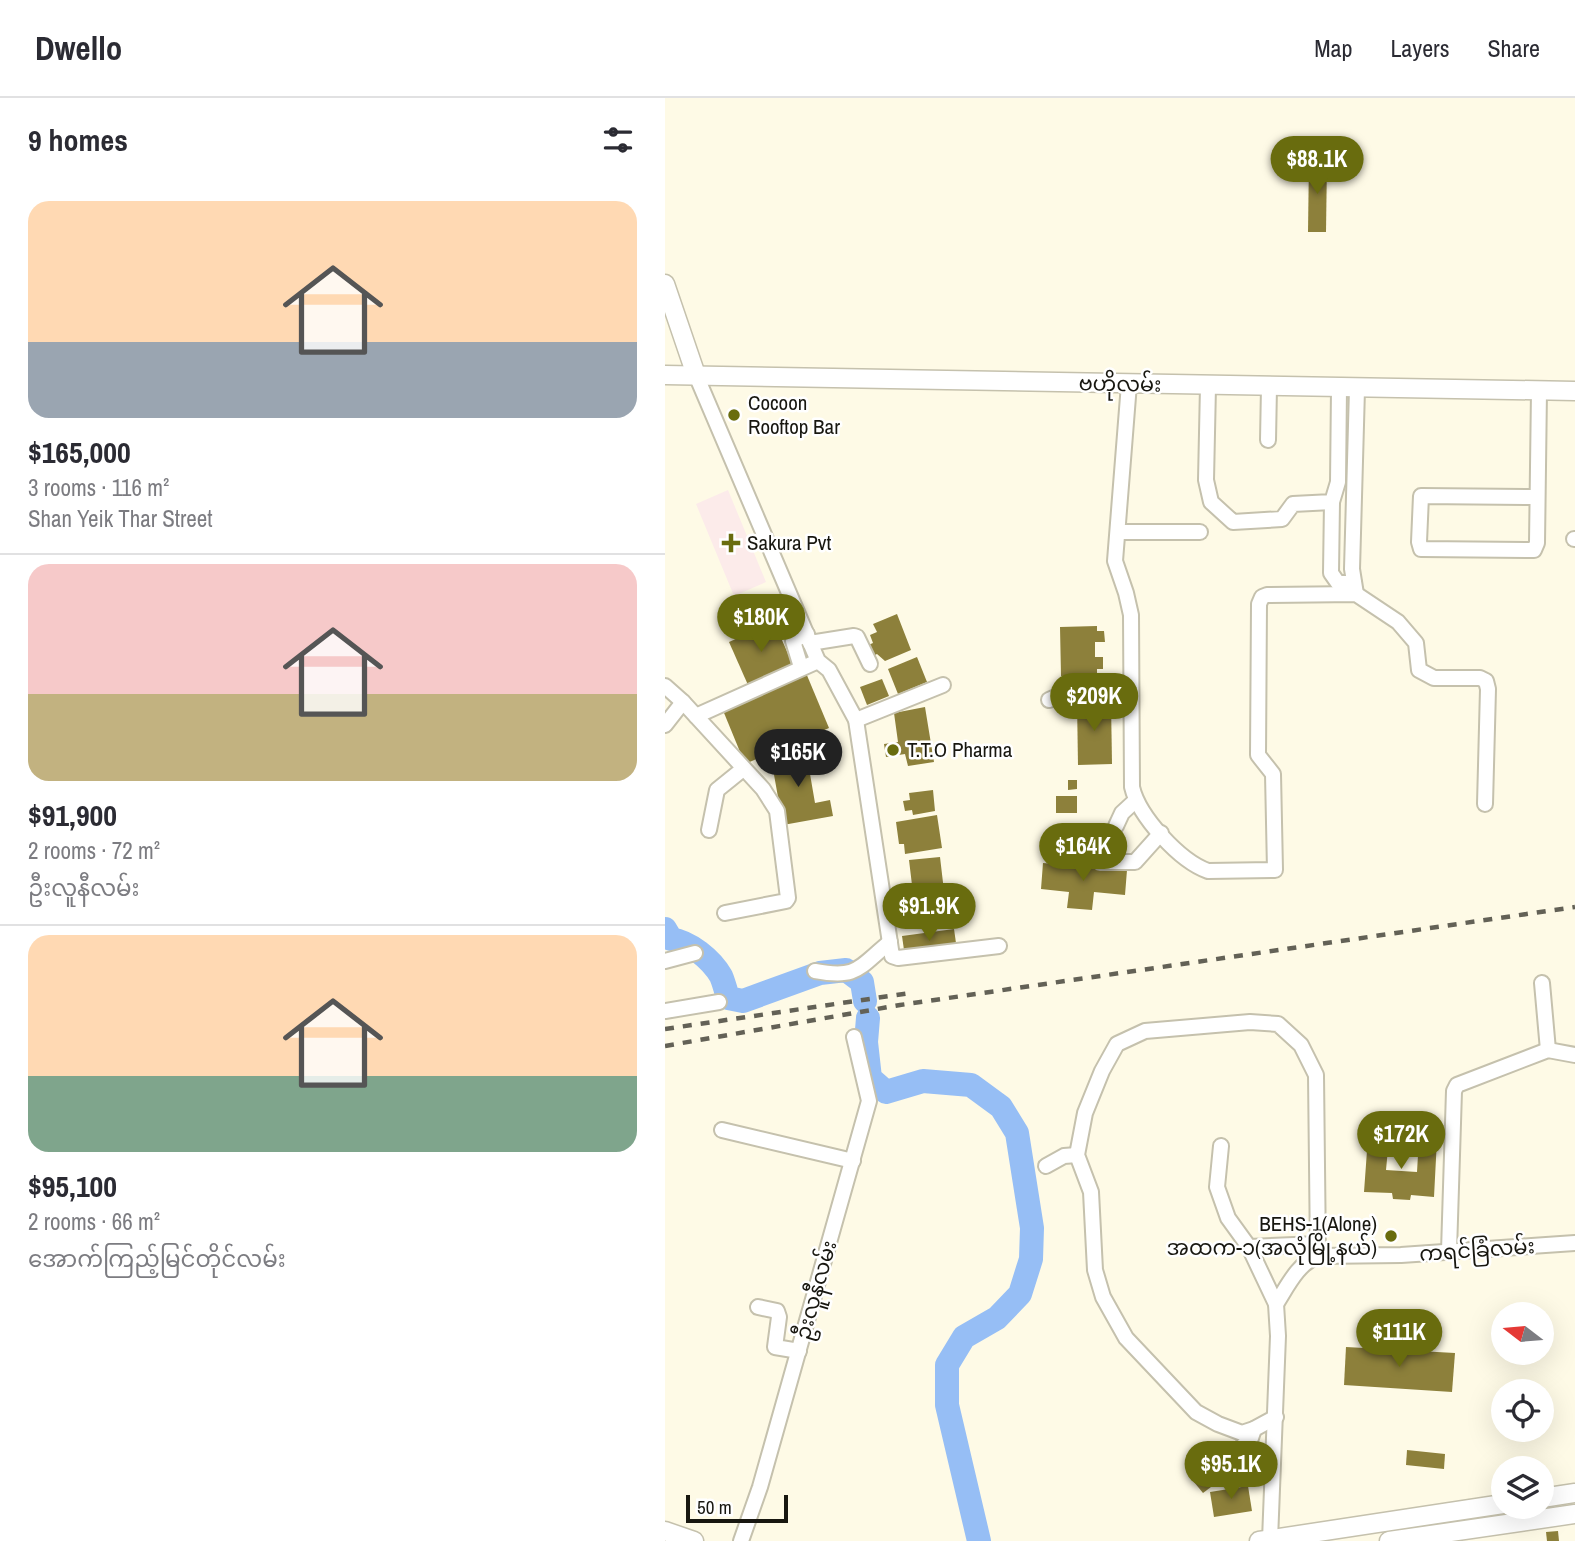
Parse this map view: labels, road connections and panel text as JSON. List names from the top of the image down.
{
  "streets": {
    "main road": ["ဗဟိုလမ်း"],
    "street": ["ကရင်ခြံလမ်း", "ဦးလူနီလမ်း"]
  },
  "places": {
    "other": ["Cocoon Rooftop Bar", "T.T.O Pharma", "BEHS-1(Alone) အထက-၁(အလုံမြို့နယ်)"],
    "health": ["Sakura Pvt"]
  },
  "scale_bar": "50 m",
  "north": "left",
  "page": {
    "header": "Dwello",
    "nav": ["Map", "Layers", "Share"],
    "heading": "9 homes",
    "price": [
      "$88.1K",
      "$180K",
      "$209K",
      "$165K",
      "$164K",
      "$91.9K",
      "$172K",
      "$111K",
      "$95.1K"
    ],
    "list": [
      {
        "name": "$165,000",
        "note": "3 rooms · 116 m² · Shan Yeik Thar Street"
      },
      {
        "name": "$91,900",
        "note": "2 rooms · 72 m² · ဦးလူနီလမ်း"
      },
      {
        "name": "$95,100",
        "note": "2 rooms · 66 m² · အောက်ကြည့်မြင်တိုင်လမ်း"
      }
    ],
    "scale": "50 m"
  }
}
